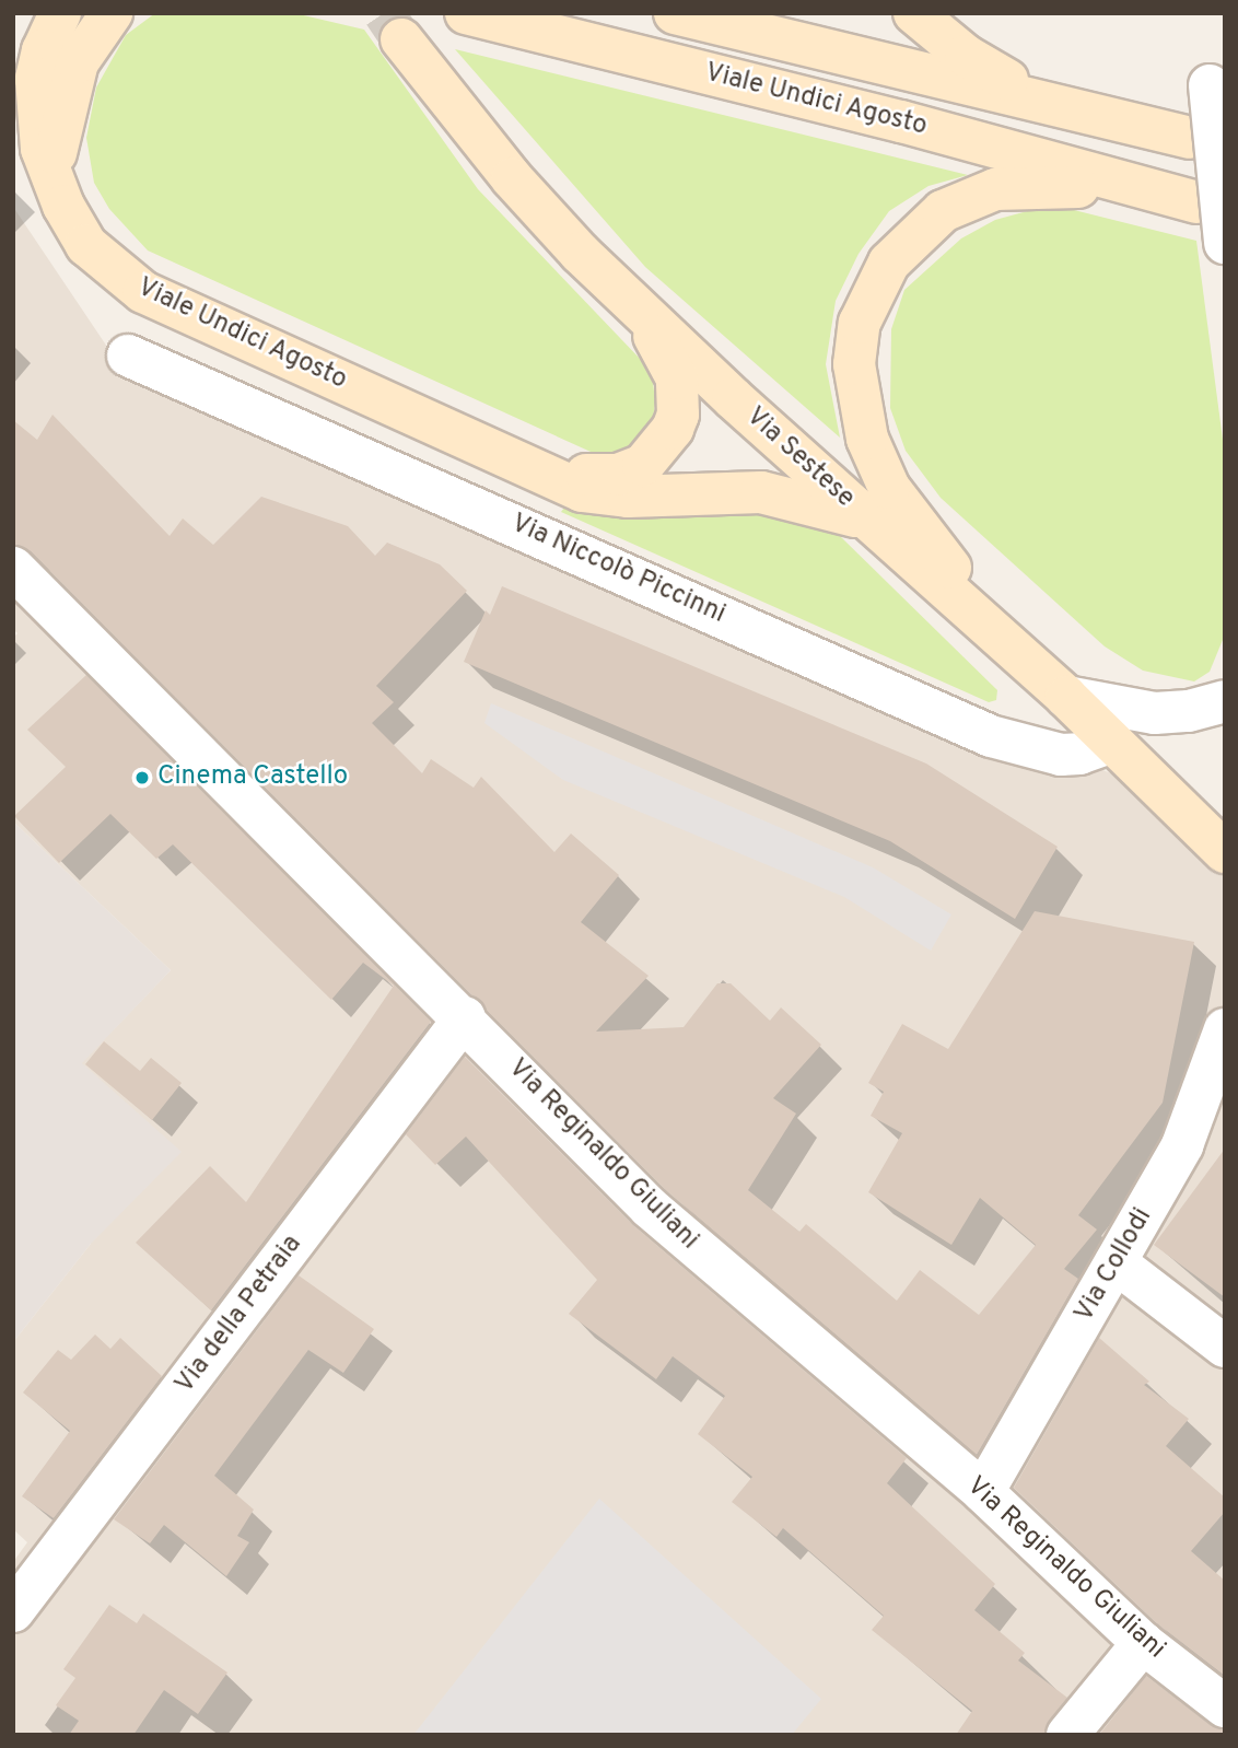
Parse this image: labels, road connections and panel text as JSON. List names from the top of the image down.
{
  "streets": {
    "main road": ["Viale Undici Agosto", "Via Sestese"],
    "street": [
      "Via Niccolò Piccinni",
      "Via Reginaldo Giuliani",
      "Via Collodi",
      "Via della Petraia"
    ]
  },
  "crossings": [
    ["Viale Undici Agosto", "Via Sestese"],
    ["Via Sestese", "Via Niccolò Piccinni"],
    ["Via Reginaldo Giuliani", "Via Collodi"],
    ["Via Reginaldo Giuliani", "Via della Petraia"]
  ],
  "places": ["Cinema Castello"]
}
